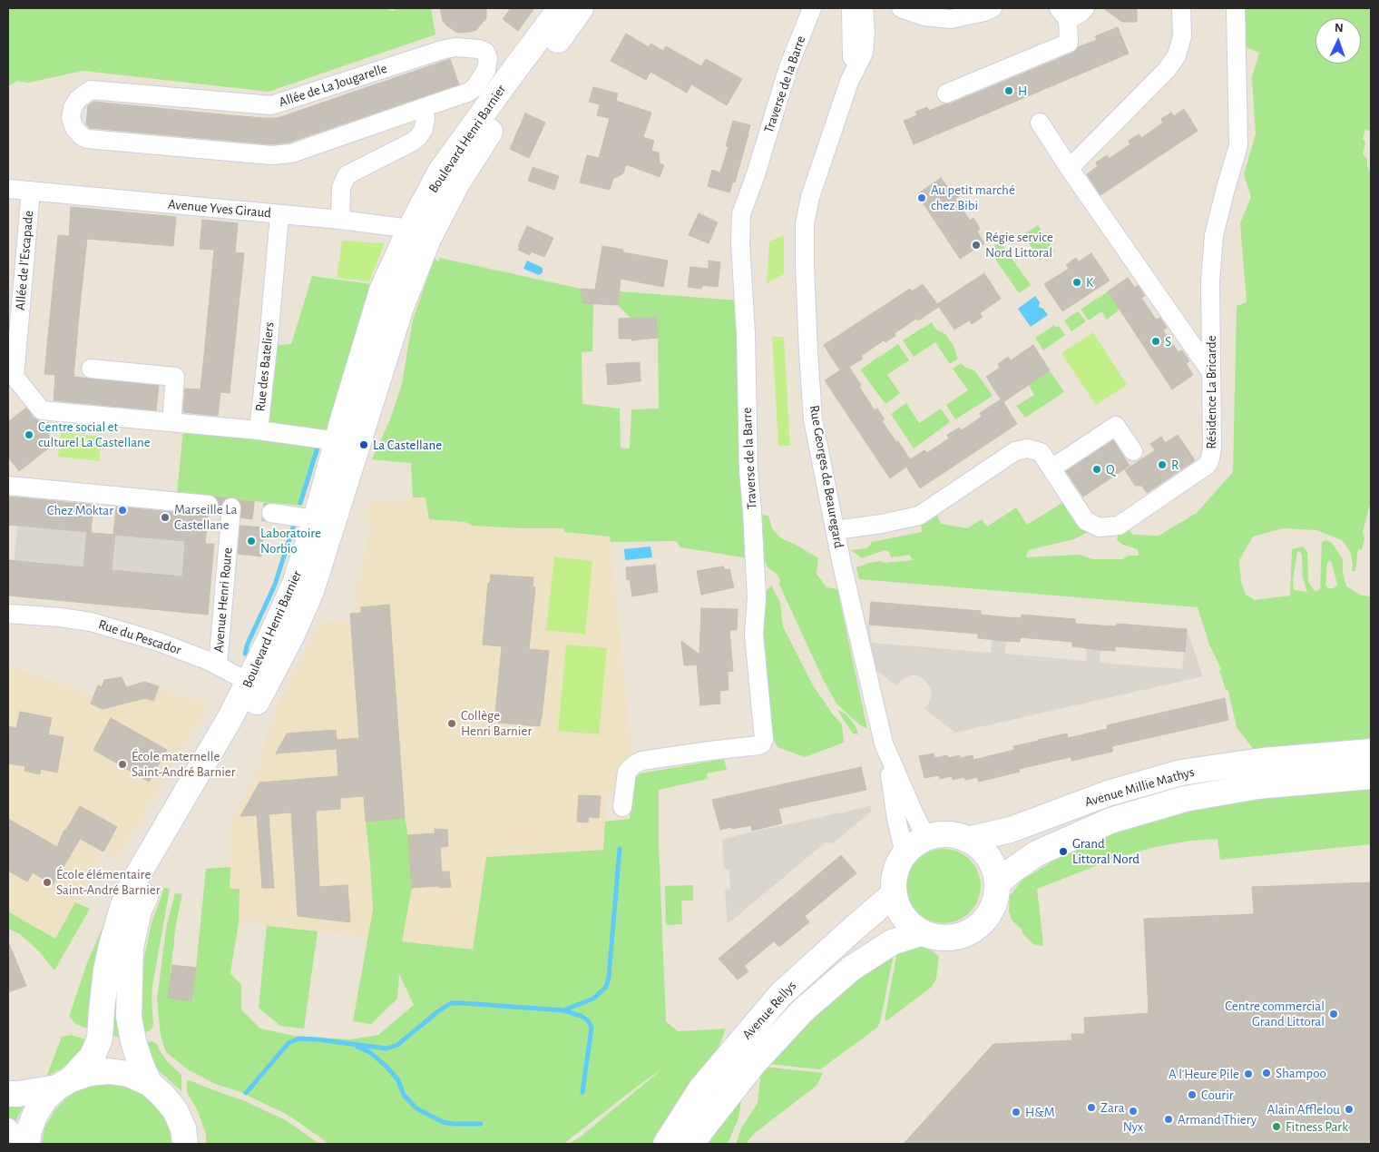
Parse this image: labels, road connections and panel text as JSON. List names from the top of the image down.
{
  "streets": {
    "main road": ["Boulevard Henri Barnier", "Avenue Millie Mathys", "Avenue Rellys"],
    "street": [
      "Traverse de la Barre",
      "Allée de La Jougarelle",
      "Avenue Yves Giraud",
      "Allée de l'Escapade",
      "Rue des Bateliers",
      "Résidence La Bricarde",
      "Rue Georges de Beauregard",
      "Avenue Henri Roure",
      "Rue du Pescador"
    ]
  },
  "crossings": [
    ["Boulevard Henri Barnier", "Avenue Yves Giraud"],
    ["Boulevard Henri Barnier", "Rue du Pescador"],
    ["Avenue Yves Giraud", "Allée de l'Escapade"],
    ["Avenue Yves Giraud", "Rue des Bateliers"],
    ["Allée de l'Escapade", "Rue des Bateliers"],
    ["Résidence La Bricarde", "Rue Georges de Beauregard"],
    ["Rue Georges de Beauregard", "Avenue Millie Mathys"],
    ["Rue Georges de Beauregard", "Avenue Rellys"],
    ["Avenue Henri Roure", "Rue du Pescador"],
    ["Avenue Millie Mathys", "Avenue Rellys"]
  ],
  "places": [
    "H",
    "Au petit marché chez Bibi",
    "Régie service Nord Littoral",
    "K",
    "S",
    "Centre social et culturel La Castellane",
    "La Castellane",
    "R",
    "Q",
    "Chez Moktar",
    "Marseille La Castellane",
    "Laboratoire Norbio",
    "Collège Henri Barnier",
    "École maternelle Saint-André Barnier",
    "Grand Littoral Nord",
    "École élémentaire Saint-André Barnier",
    "Centre commercial Grand Littoral",
    "Shampoo",
    "A l'Heure Pile",
    "Courir",
    "Zara",
    "Alain Afflelou",
    "Nyx",
    "H&M",
    "Armand Thiery",
    "Fitness Park"
  ],
  "north": "top"
}
